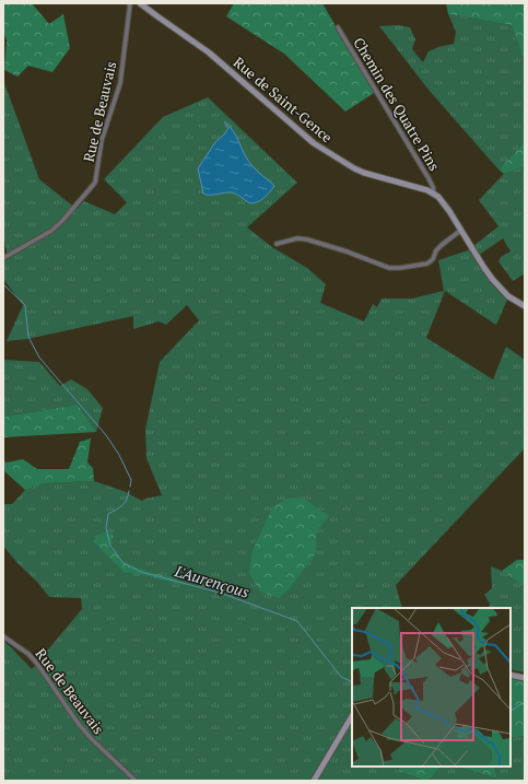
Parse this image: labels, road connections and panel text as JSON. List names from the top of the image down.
{
  "streets": {
    "street": ["Rue de Saint-Gence", "Chemin des Quatre Pins", "Rue de Beauvais"]
  },
  "crossings": [
    ["Rue de Saint-Gence", "Chemin des Quatre Pins"]
  ],
  "water": ["L'Aurençous"]
}
